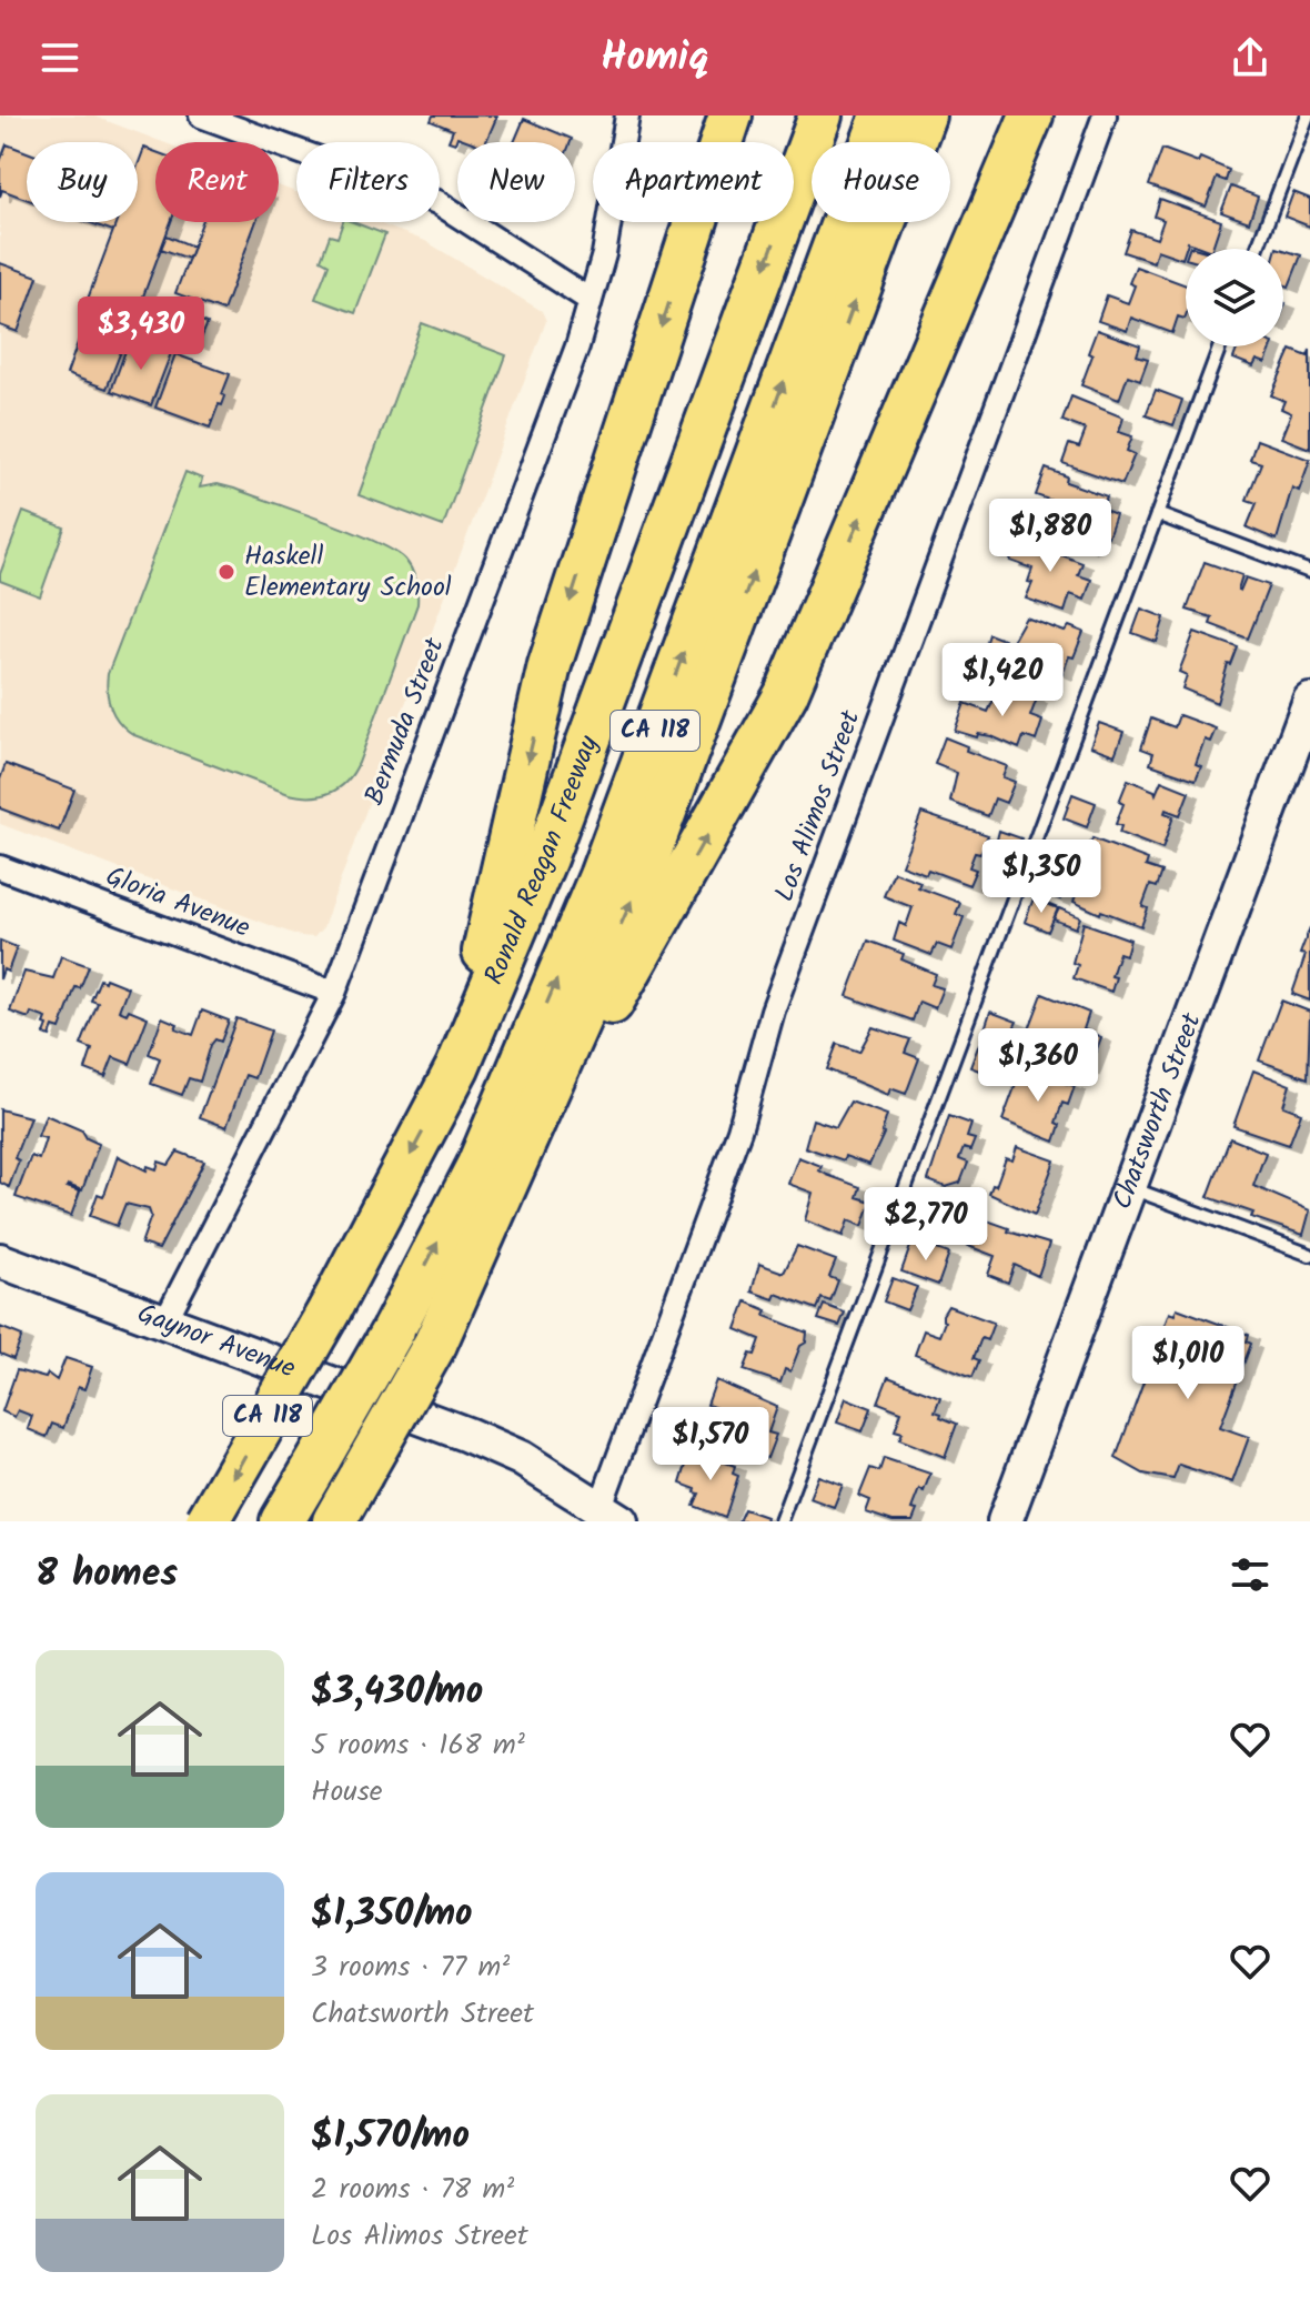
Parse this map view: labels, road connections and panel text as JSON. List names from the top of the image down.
{
  "streets": {
    "highway": ["CA 118", "Ronald Reagan Freeway"],
    "main road": ["Chatsworth Street", "Gaynor Avenue"],
    "street": ["Bermuda Street", "Los Alimos Street", "Gloria Avenue"]
  },
  "crossings": [
    ["Bermuda Street", "Gloria Avenue"],
    ["Bermuda Street", "Gaynor Avenue"],
    ["Los Alimos Street", "Gaynor Avenue"]
  ],
  "places": ["Haskell Elementary School"],
  "page": {
    "header": "Homiq",
    "chip": [
      "Buy",
      "Rent",
      "Filters",
      "New",
      "Apartment",
      "House"
    ],
    "price": [
      "$3,430",
      "$1,880",
      "$1,420",
      "$1,350",
      "$1,360",
      "$2,770",
      "$1,010",
      "$1,570"
    ],
    "heading": "8 homes",
    "list": [
      {
        "name": "$3,430/mo",
        "note": "5 rooms · 168 m² · House"
      },
      {
        "name": "$1,350/mo",
        "note": "3 rooms · 77 m² · Chatsworth Street"
      },
      {
        "name": "$1,570/mo",
        "note": "2 rooms · 78 m² · Los Alimos Street"
      }
    ]
  }
}
